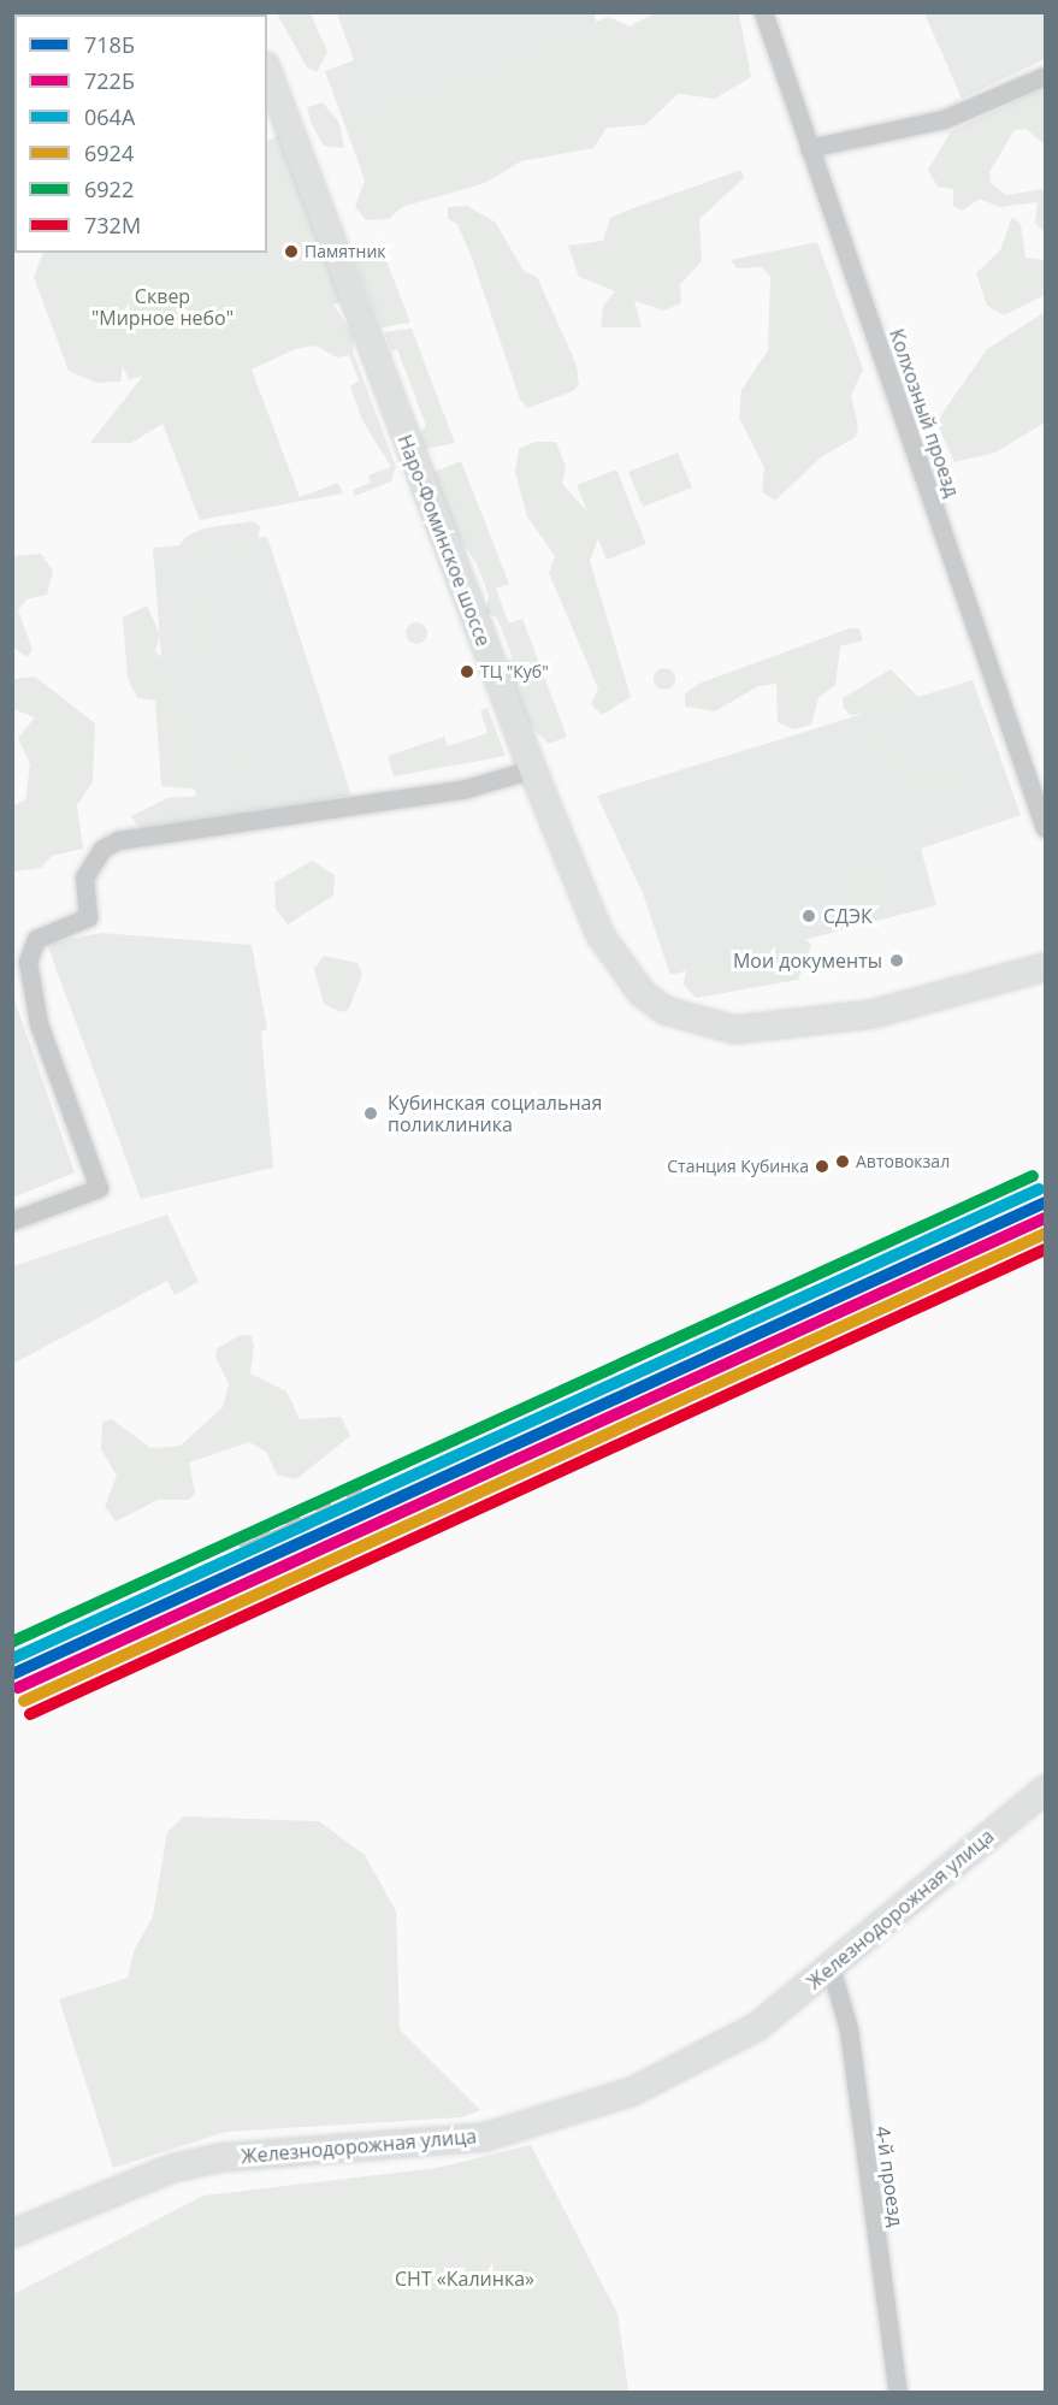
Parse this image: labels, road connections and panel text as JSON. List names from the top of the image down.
{
  "streets": {
    "street": [
      "Колхозный проезд",
      "Наро-Фоминское шоссе",
      "Железнодорожная улица",
      "4-й проезд"
    ]
  },
  "crossings": [
    ["Железнодорожная улица", "4-й проезд"]
  ],
  "parks": ["Сквер \"Мирное небо\"", "СНТ «Калинка»"],
  "places": [
    "Памятник",
    "ТЦ \"Куб\"",
    "СДЭК",
    "Мои документы",
    "Кубинская социальная поликлиника",
    "Автовокзал",
    "Станция Кубинка"
  ],
  "lines": [
    "transit line 6922",
    "transit line 064А",
    "transit line 718Б",
    "transit line 722Б",
    "transit line 6924",
    "transit line 732М"
  ],
  "legend": [
    "718Б",
    "722Б",
    "064А",
    "6924",
    "6922",
    "732М"
  ]
}
